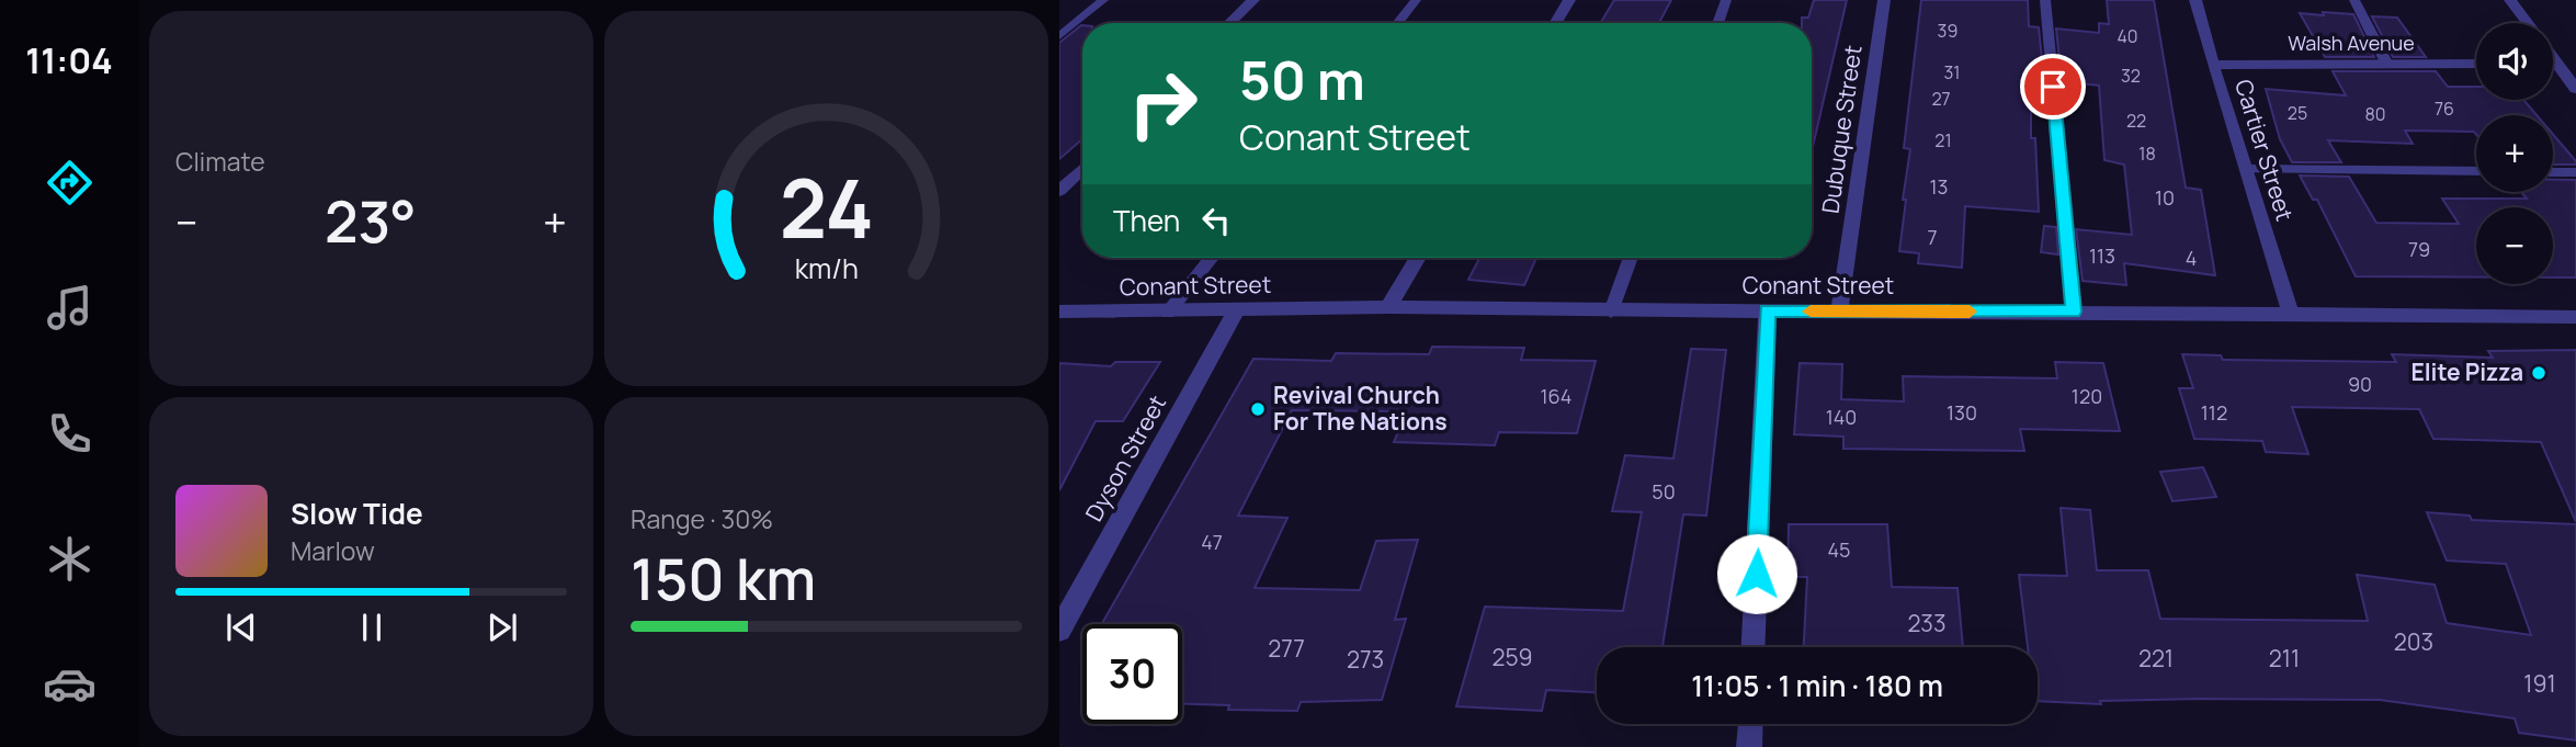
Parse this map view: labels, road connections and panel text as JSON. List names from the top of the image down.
{
  "streets": {
    "street": [
      "Walsh Avenue",
      "Dubuque Street",
      "Cartier Street",
      "Conant Street",
      "Dyson Street"
    ]
  },
  "crossings": [
    ["Walsh Avenue", "Cartier Street"],
    ["Dubuque Street", "Conant Street"],
    ["Cartier Street", "Conant Street"],
    ["Conant Street", "Dyson Street"]
  ],
  "places": ["Elite Pizza", "Revival Church For The Nations"],
  "house_numbers": [
    "39",
    "40",
    "31",
    "32",
    "27",
    "76",
    "25",
    "80",
    "22",
    "21",
    "18",
    "13",
    "10",
    "7",
    "79",
    "113",
    "4",
    "90",
    "164",
    "120",
    "130",
    "112",
    "140",
    "50",
    "47",
    "45",
    "233",
    "203",
    "277",
    "259",
    "221",
    "211",
    "273",
    "191"
  ],
  "page": {
    "tabs": "11:04",
    "tile": [
      "Climate",
      ["Range · 30%", "150 km"]
    ],
    "map_buttons": ["+", "−"],
    "turn": ["50 m", "Conant Street"],
    "then": "Then",
    "heat": ["−", "23°", "+"],
    "song": ["Slow Tide", "Marlow"],
    "limit": "30",
    "trip": "11:05 · 1 min · 180 m",
    "gauge": ["24", "km/h"]
  }
}
